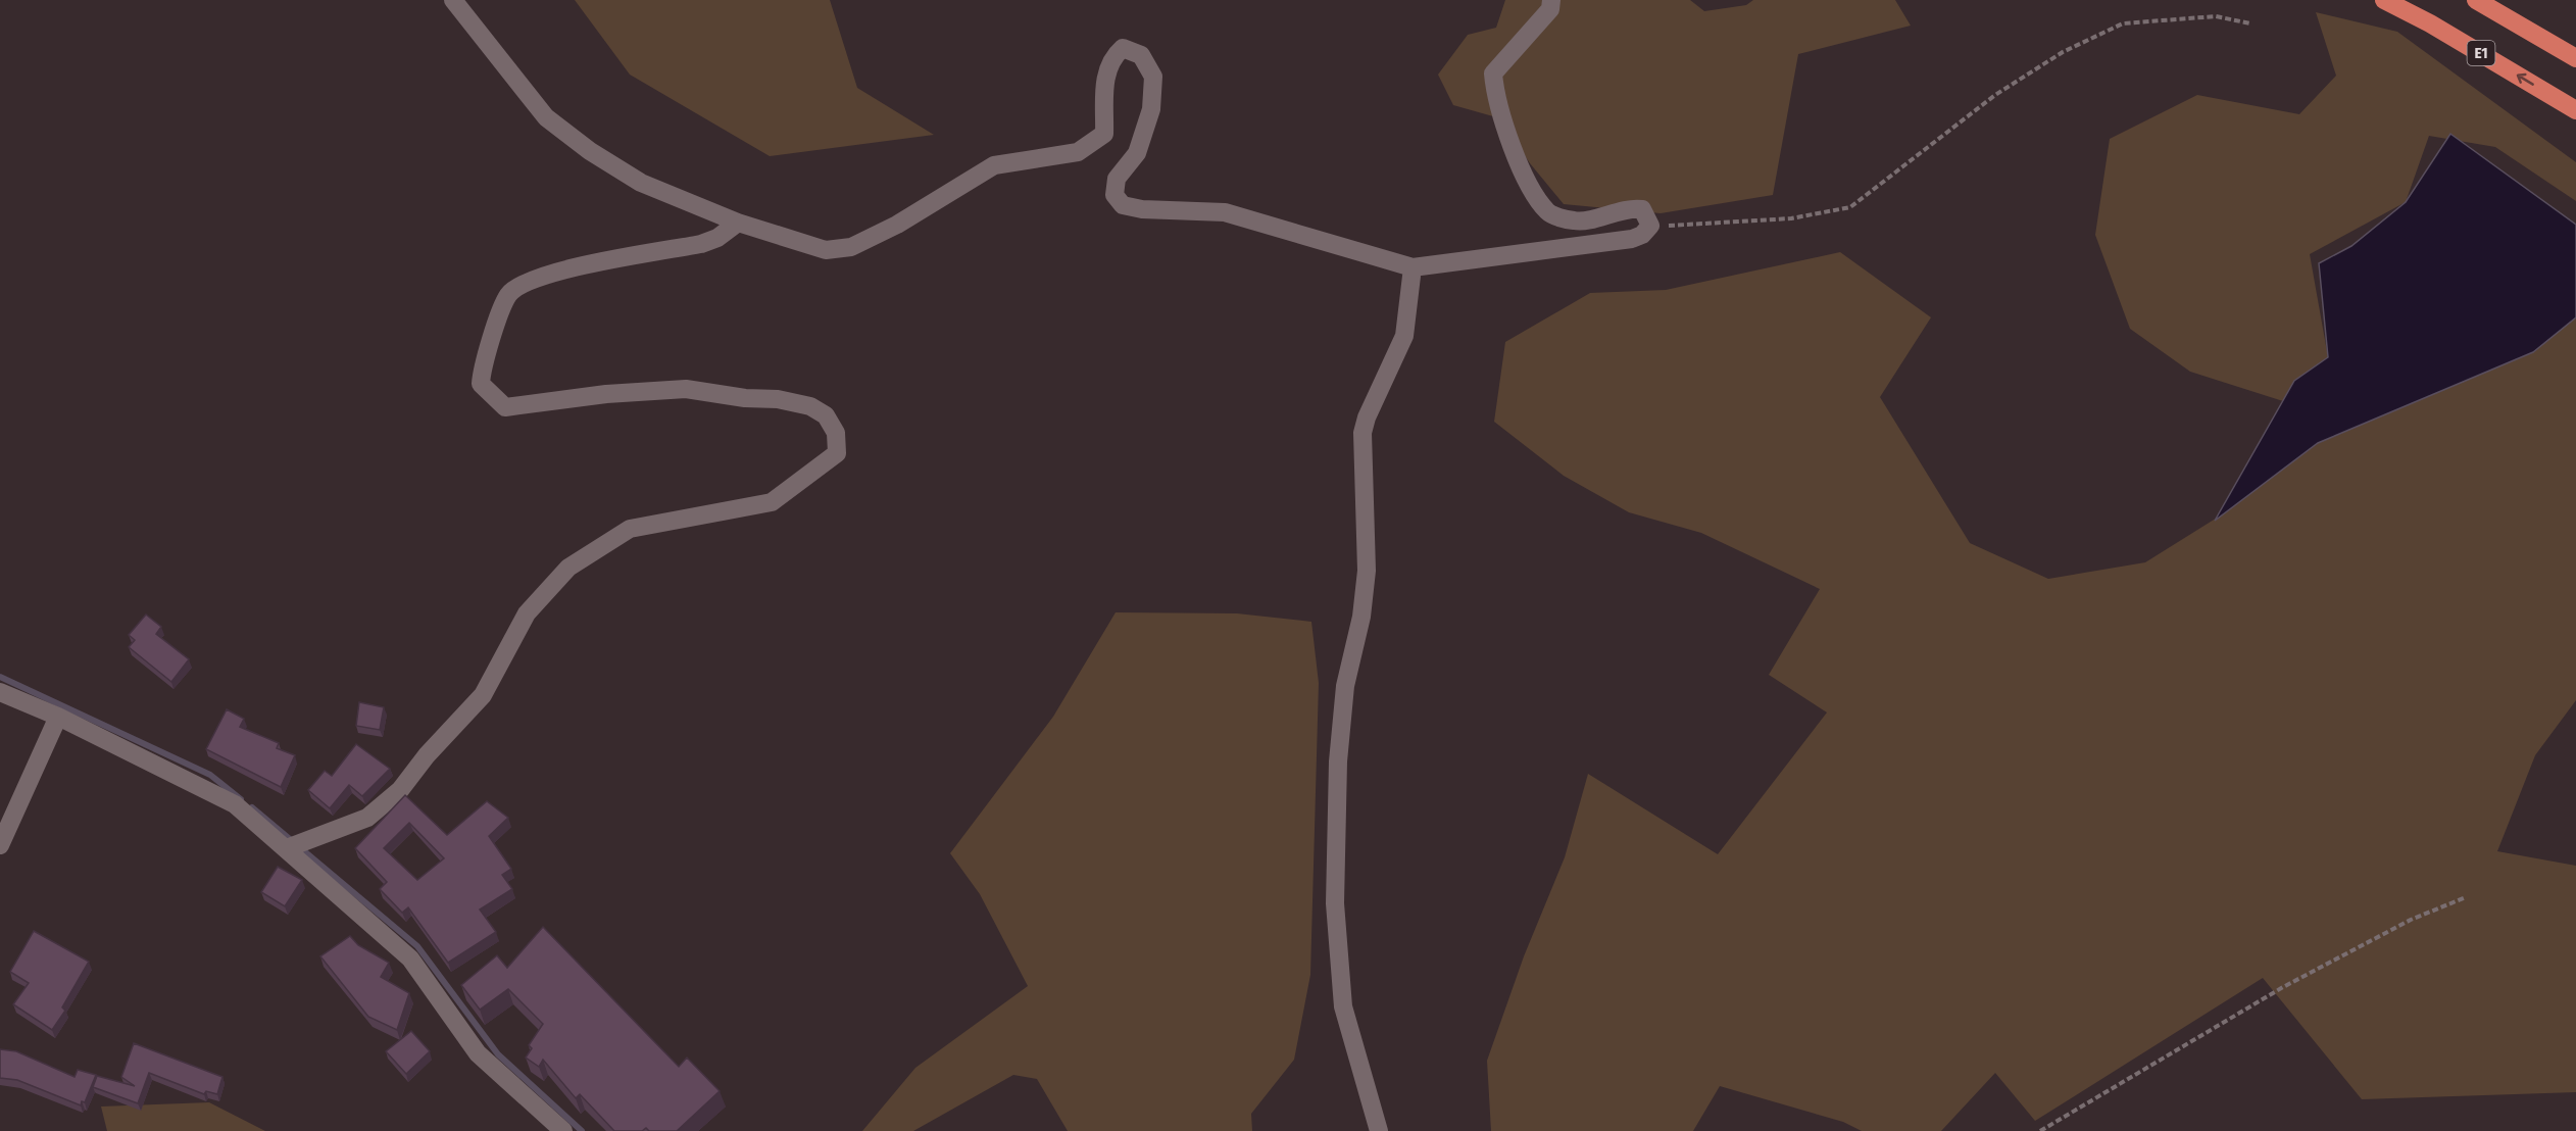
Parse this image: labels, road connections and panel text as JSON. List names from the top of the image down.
{
  "streets": {
    "highway": ["E1"]
  }
}
